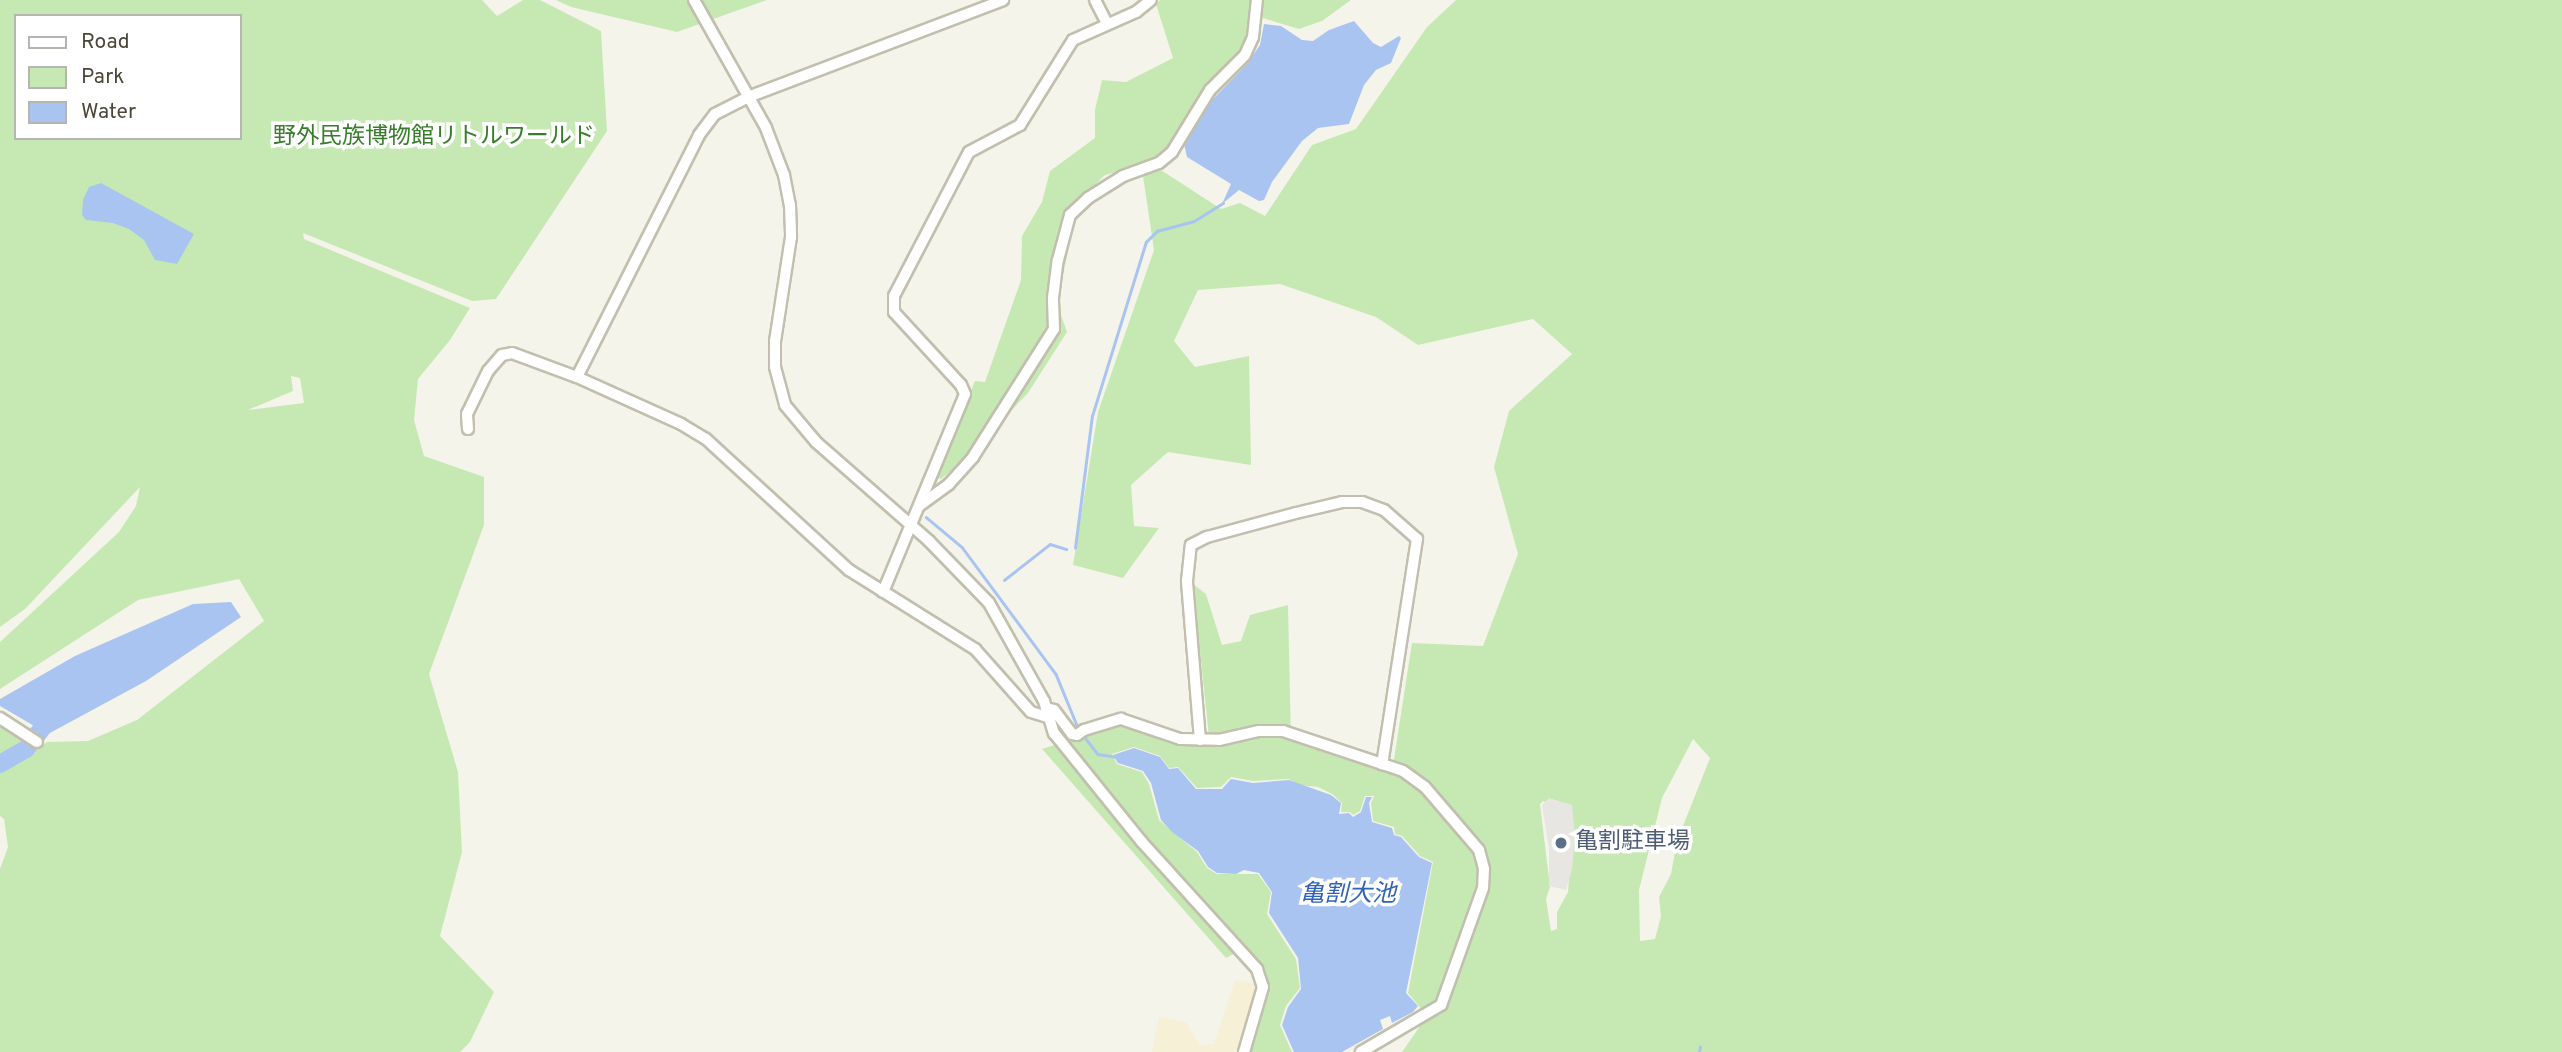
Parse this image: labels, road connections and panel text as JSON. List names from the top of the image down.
{
  "water": ["亀割大池"],
  "parks": ["野外民族博物館リトルワールド"],
  "places": ["亀割駐車場"],
  "legend": ["Road", "Park", "Water"]
}
